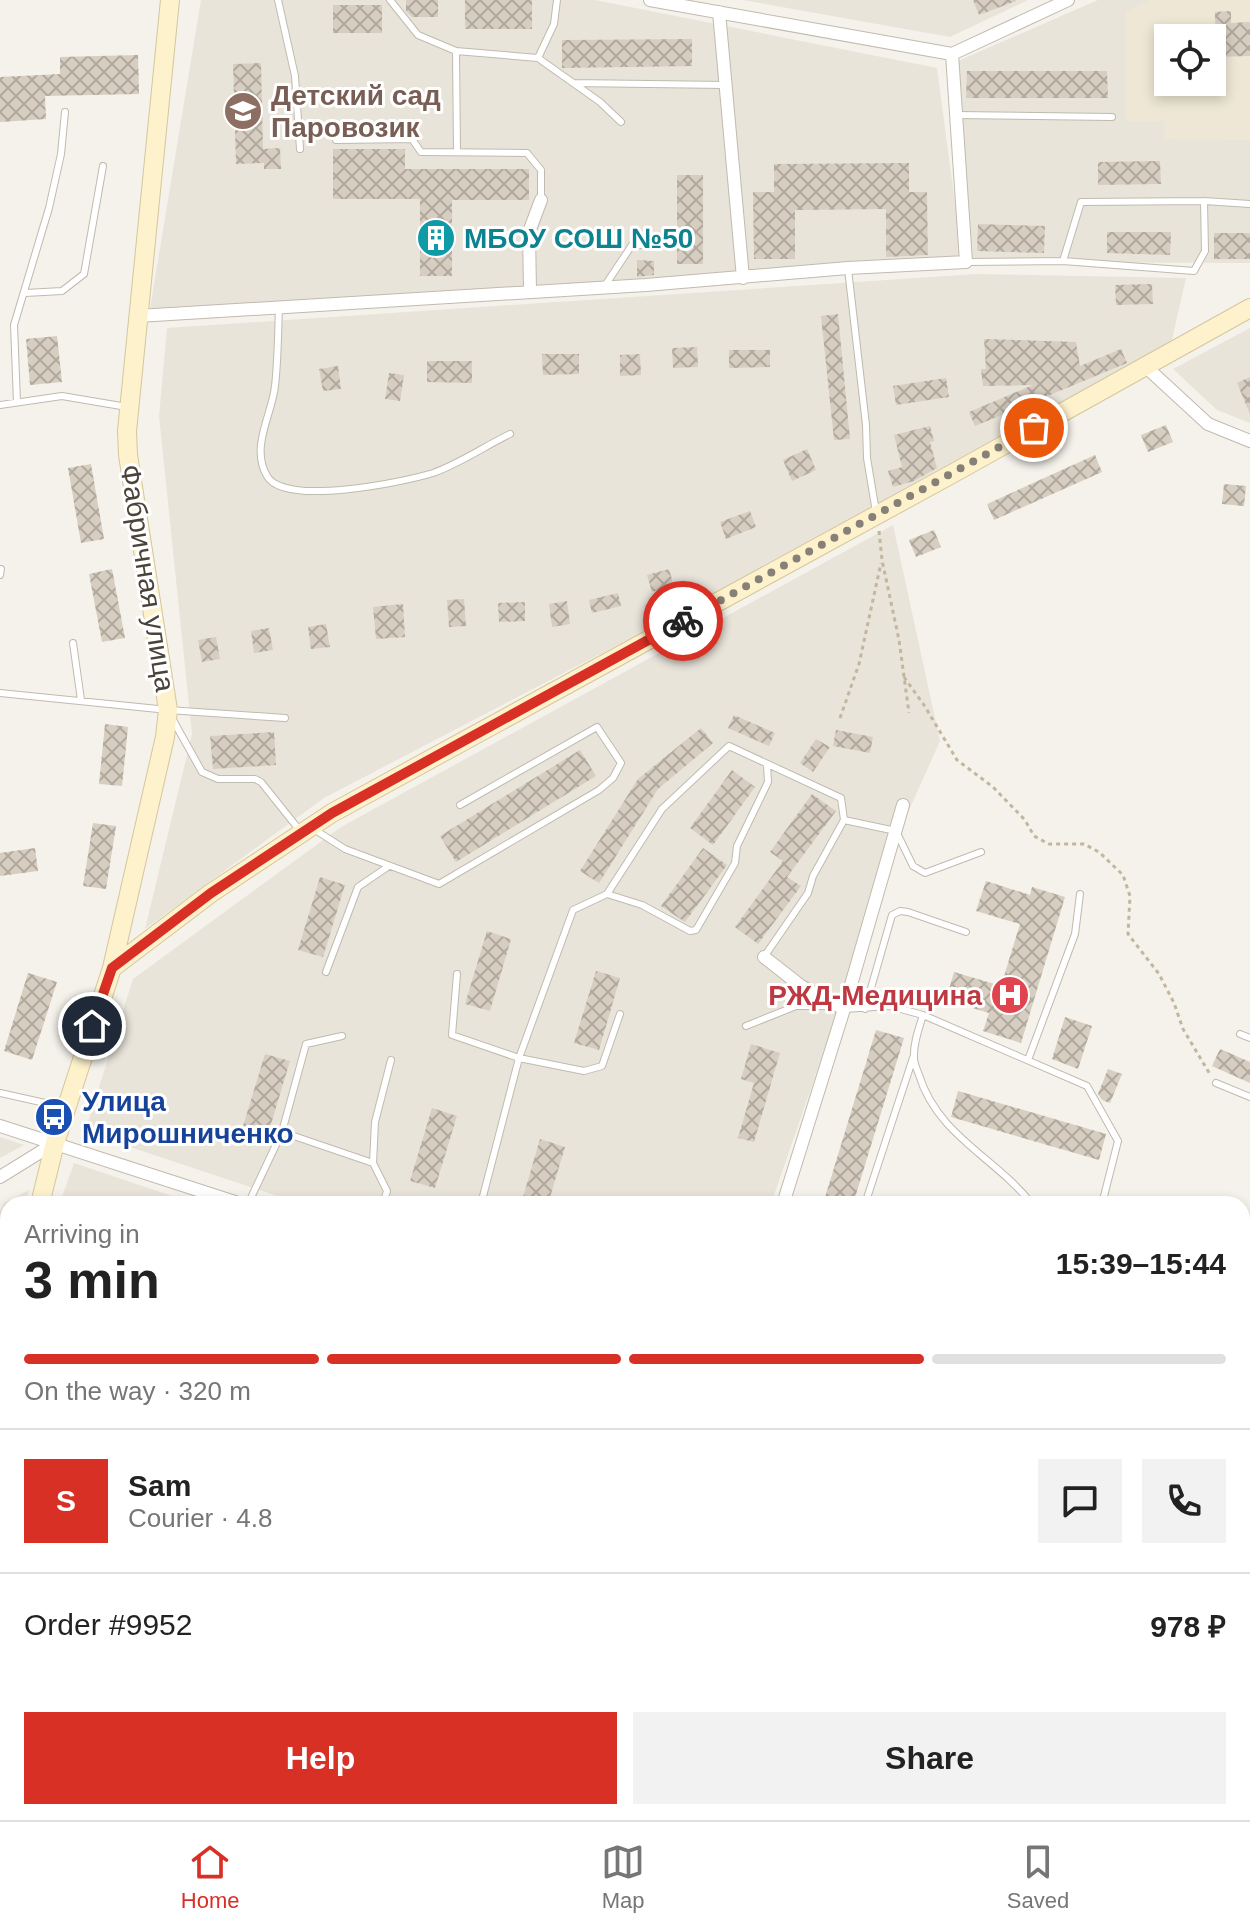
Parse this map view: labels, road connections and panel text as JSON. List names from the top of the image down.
{
  "streets": {
    "main road": ["Фабричная улица"]
  },
  "places": {
    "school or university": ["Детский сад Паровозик"],
    "building": ["МБОУ СОШ №50"],
    "hospital": ["РЖД-Медицина"],
    "bus stop": ["Улица Мирошниченко"]
  },
  "page": {
    "heading": ["3 min", "Arriving in", "15:39–15:44"],
    "panel": [
      "Sam",
      "Courier · 4.8",
      "Order #9952",
      "978 ₽"
    ],
    "bar": "On the way · 320 m",
    "round": "S",
    "buttons": ["Help", "Share"],
    "tabs": ["Home", "Map", "Saved"]
  }
}
